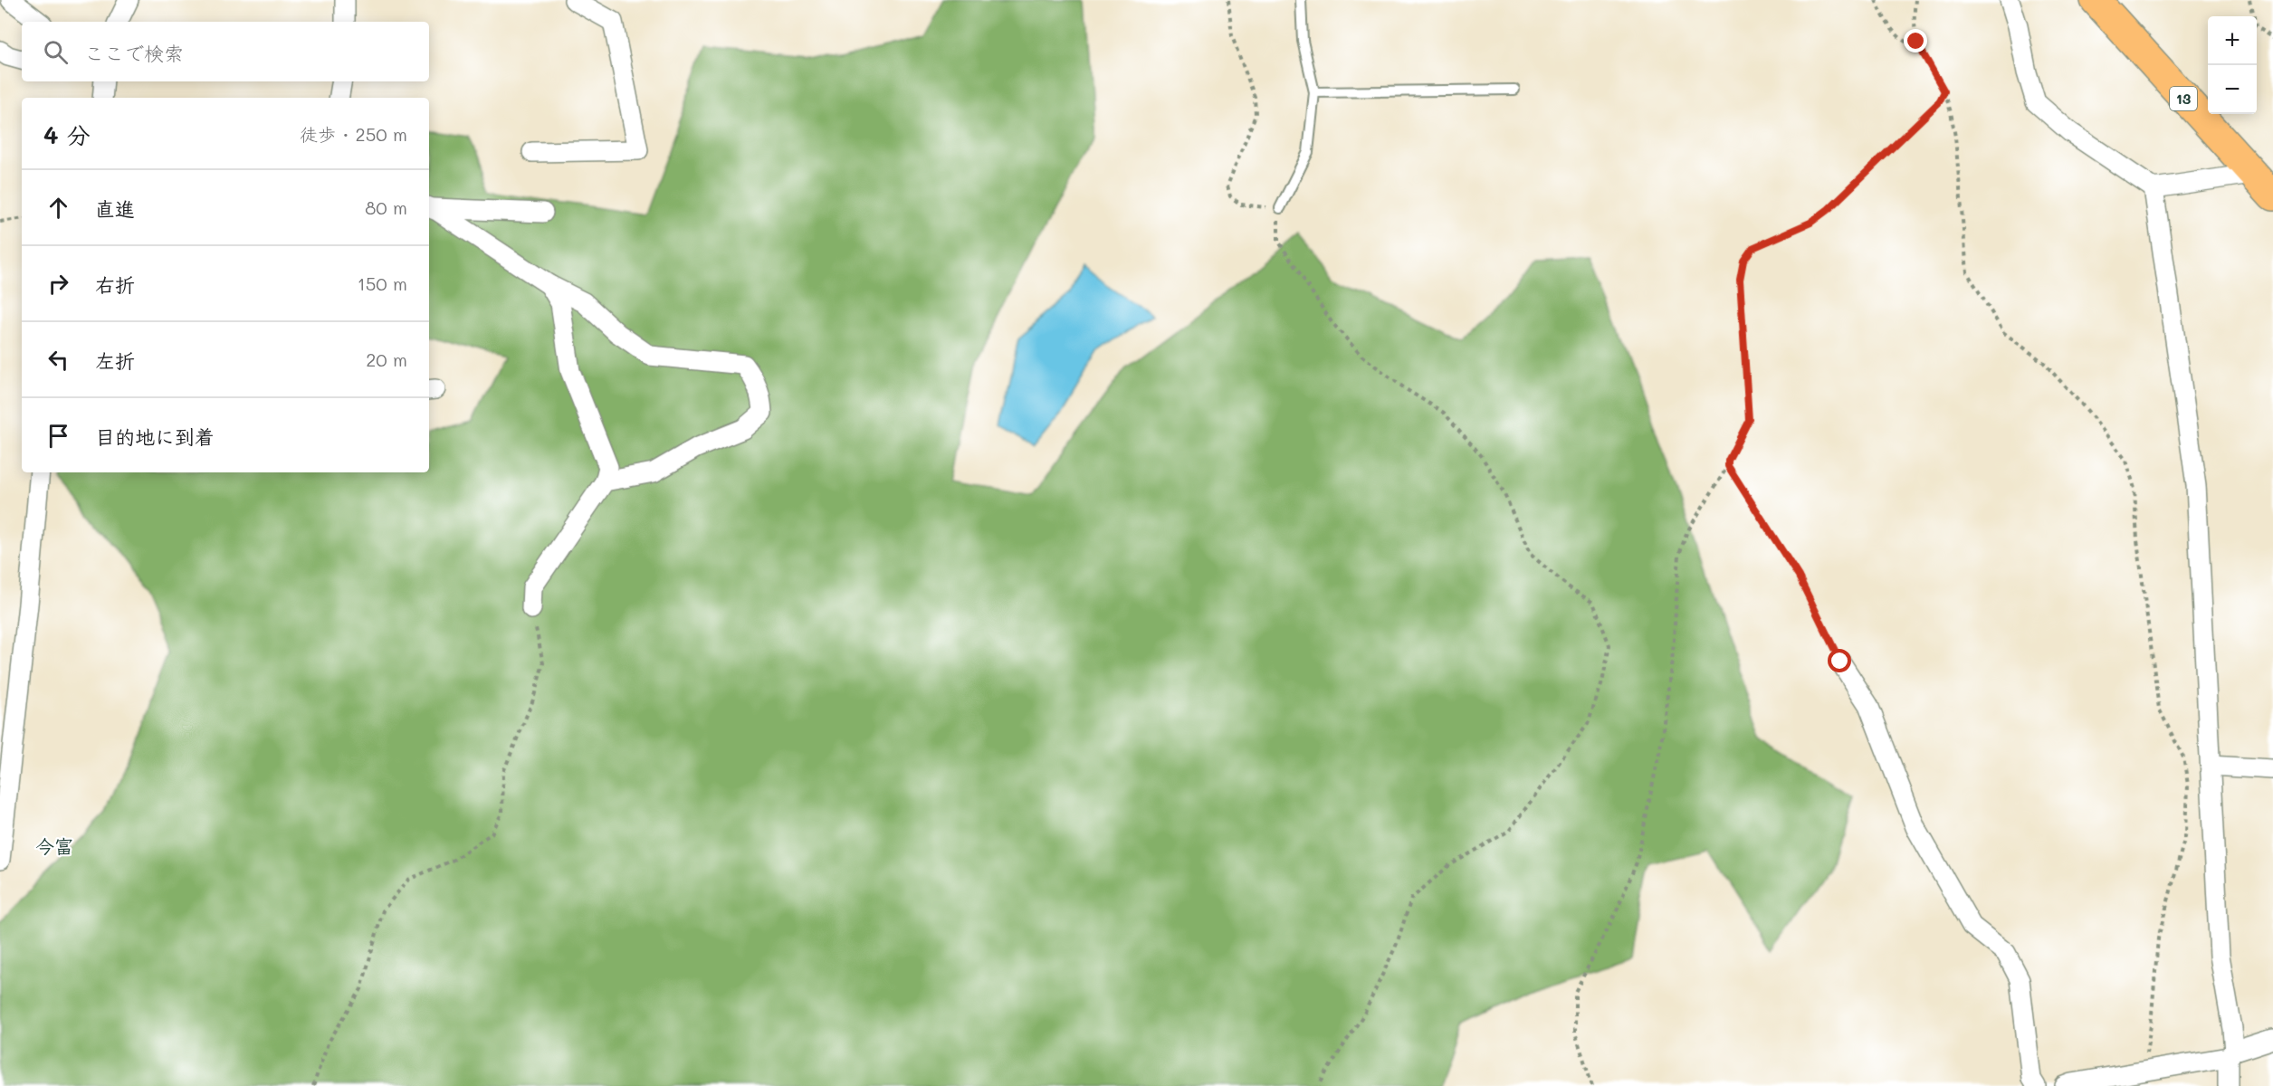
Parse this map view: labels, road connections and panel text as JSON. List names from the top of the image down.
{
  "streets": {
    "main road": ["13"]
  },
  "districts": ["今富"],
  "page": {
    "map_buttons": ["+", "−"],
    "search": "ここで検索",
    "heading": ["4 分", "徒歩 · 250 m"],
    "list": [
      ["直進", "80 m"],
      ["右折", "150 m"],
      ["左折", "20 m"],
      "目的地に到着"
    ]
  }
}
